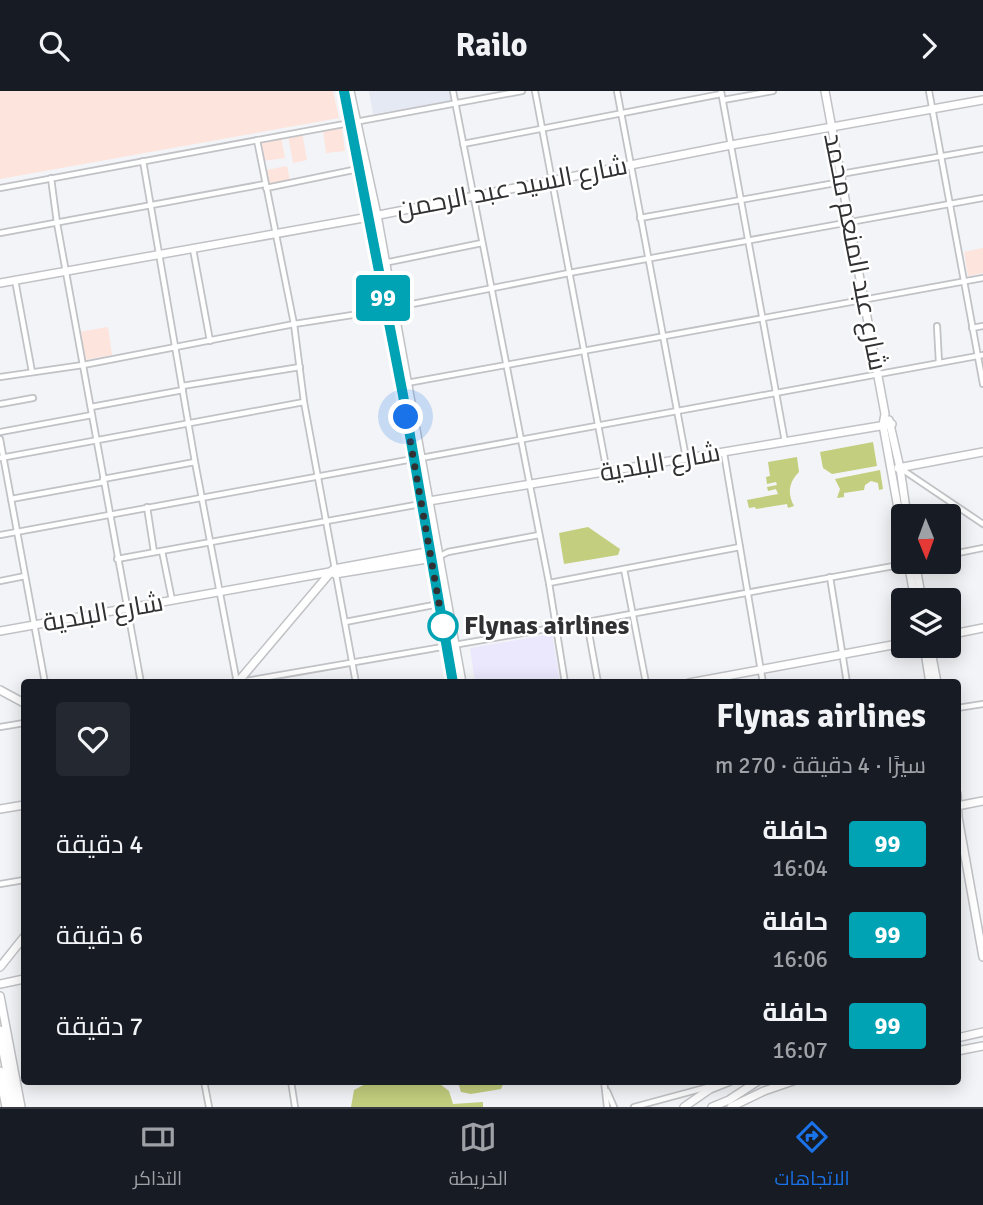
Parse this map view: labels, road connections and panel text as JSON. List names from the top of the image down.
{
  "streets": {
    "street": ["شارع السيد عبد الرحمن", "شارع عبد المنعم محمد", "شارع البلدية"]
  },
  "crossings": [
    ["شارع السيد عبد الرحمن", "شارع عبد المنعم محمد"],
    ["شارع عبد المنعم محمد", "شارع البلدية"]
  ],
  "places": ["Flynas airlines"],
  "lines": ["bus line 99"],
  "north": "bottom",
  "page": {
    "header": "Railo",
    "on_map": "99",
    "heading": ["Flynas airlines", "سيرًا · 4 دقيقة · 270 m"],
    "list": [
      {
        "mark": "99",
        "name": "حافلة",
        "note": "16:04",
        "value": "4 دقيقة"
      },
      {
        "mark": "99",
        "name": "حافلة",
        "note": "16:06",
        "value": "6 دقيقة"
      },
      {
        "mark": "99",
        "name": "حافلة",
        "note": "16:07",
        "value": "7 دقيقة"
      }
    ],
    "tabs": ["الاتجاهات", "الخريطة", "التذاكر"]
  }
}
